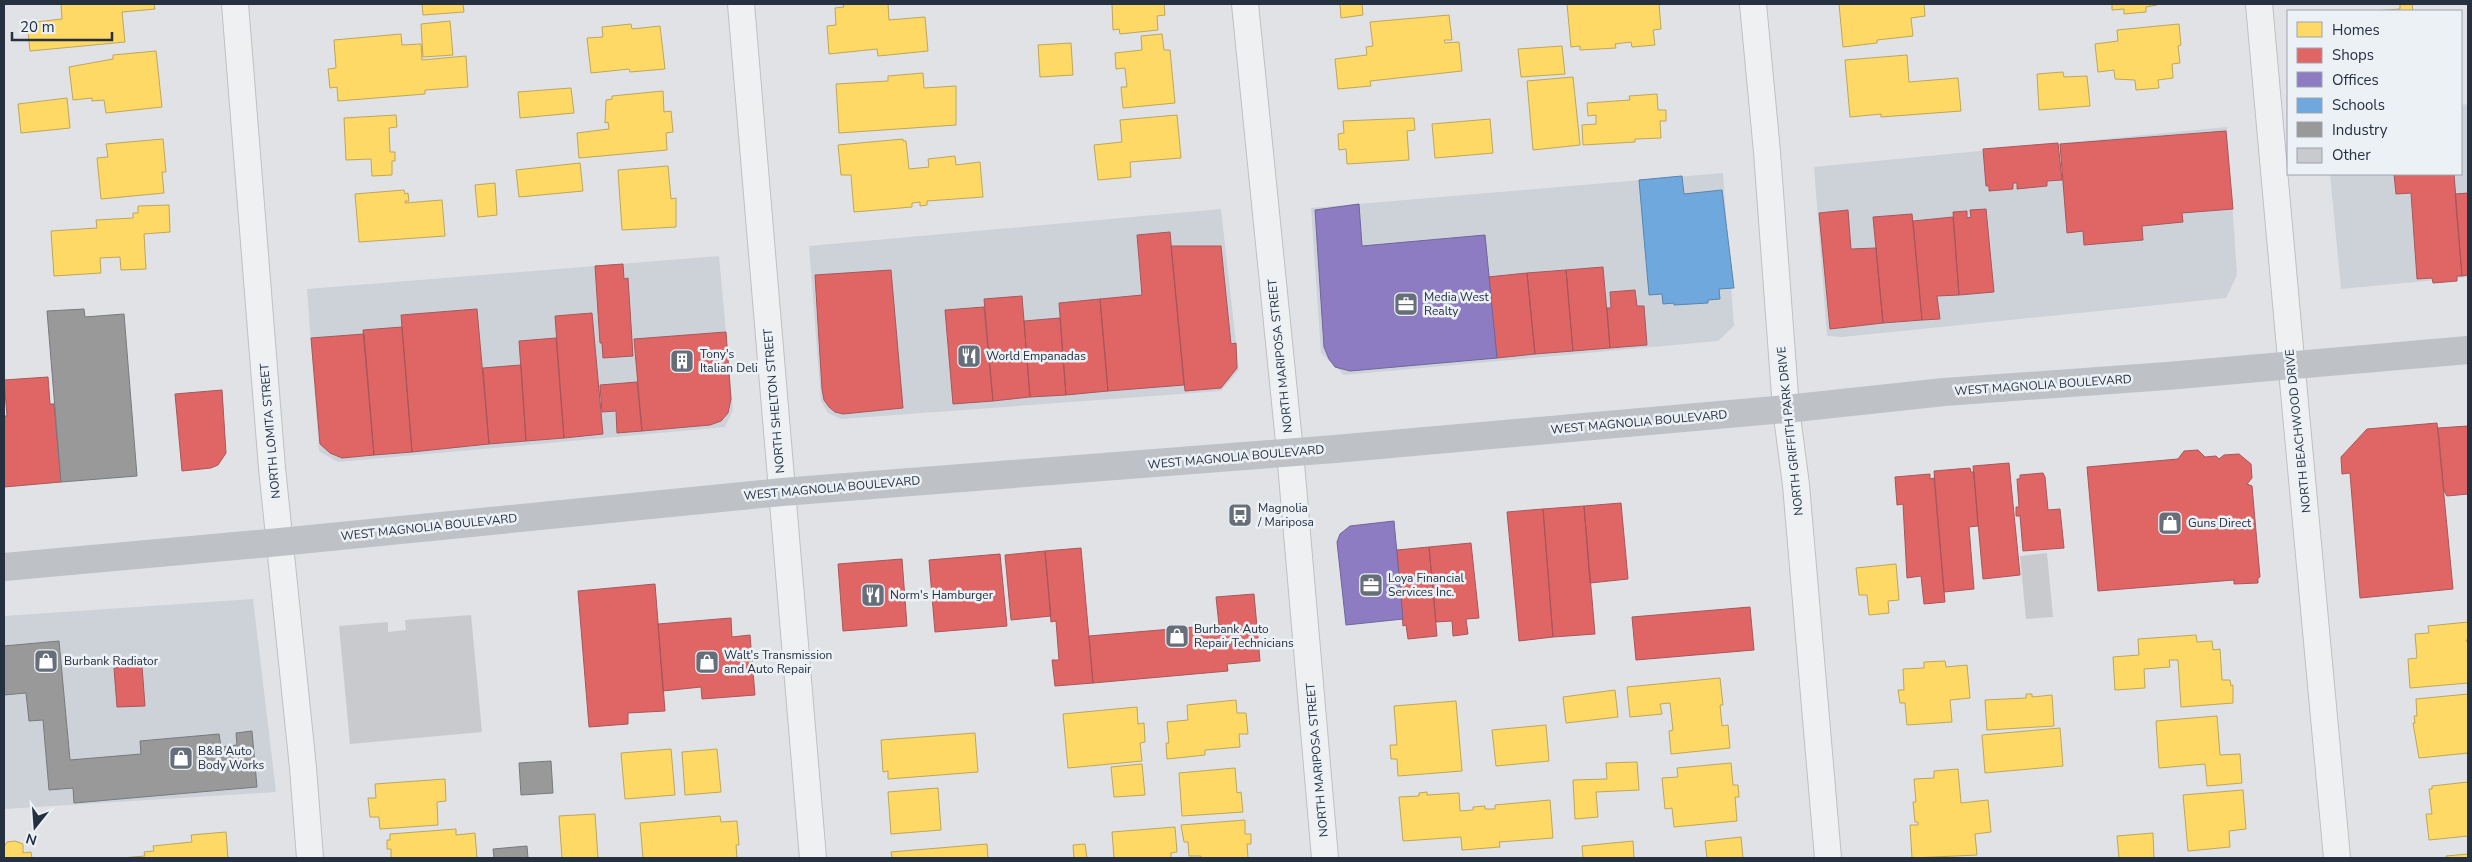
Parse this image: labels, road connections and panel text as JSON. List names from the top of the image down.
{
  "streets": {
    "main road": ["WEST MAGNOLIA BOULEVARD"],
    "street": [
      "NORTH MARIPOSA STREET",
      "NORTH SHELTON STREET",
      "NORTH LOMITA STREET",
      "NORTH GRIFFITH PARK DRIVE",
      "NORTH BEACHWOOD DRIVE"
    ]
  },
  "crossings": [
    ["NORTH MARIPOSA STREET", "WEST MAGNOLIA BOULEVARD"],
    ["WEST MAGNOLIA BOULEVARD", "NORTH SHELTON STREET"],
    ["WEST MAGNOLIA BOULEVARD", "NORTH LOMITA STREET"],
    ["WEST MAGNOLIA BOULEVARD", "NORTH GRIFFITH PARK DRIVE"],
    ["WEST MAGNOLIA BOULEVARD", "NORTH BEACHWOOD DRIVE"]
  ],
  "places": {
    "office": ["Media West Realty", "Loya Financial Services Inc."],
    "restaurant": ["World Empanadas", "Norm's Hamburger"],
    "building": ["Tony's Italian Deli"],
    "bus stop": ["Magnolia / Mariposa"],
    "shop": [
      "Guns Direct",
      "Burbank Auto Repair Technicians",
      "Burbank Radiator",
      "Walt's Transmission and Auto Repair",
      "B&B Auto Body Works"
    ]
  },
  "legend": [
    "Homes",
    "Shops",
    "Offices",
    "Schools",
    "Industry",
    "Other"
  ],
  "scale_bar": "20 m",
  "north": "bottom"
}
